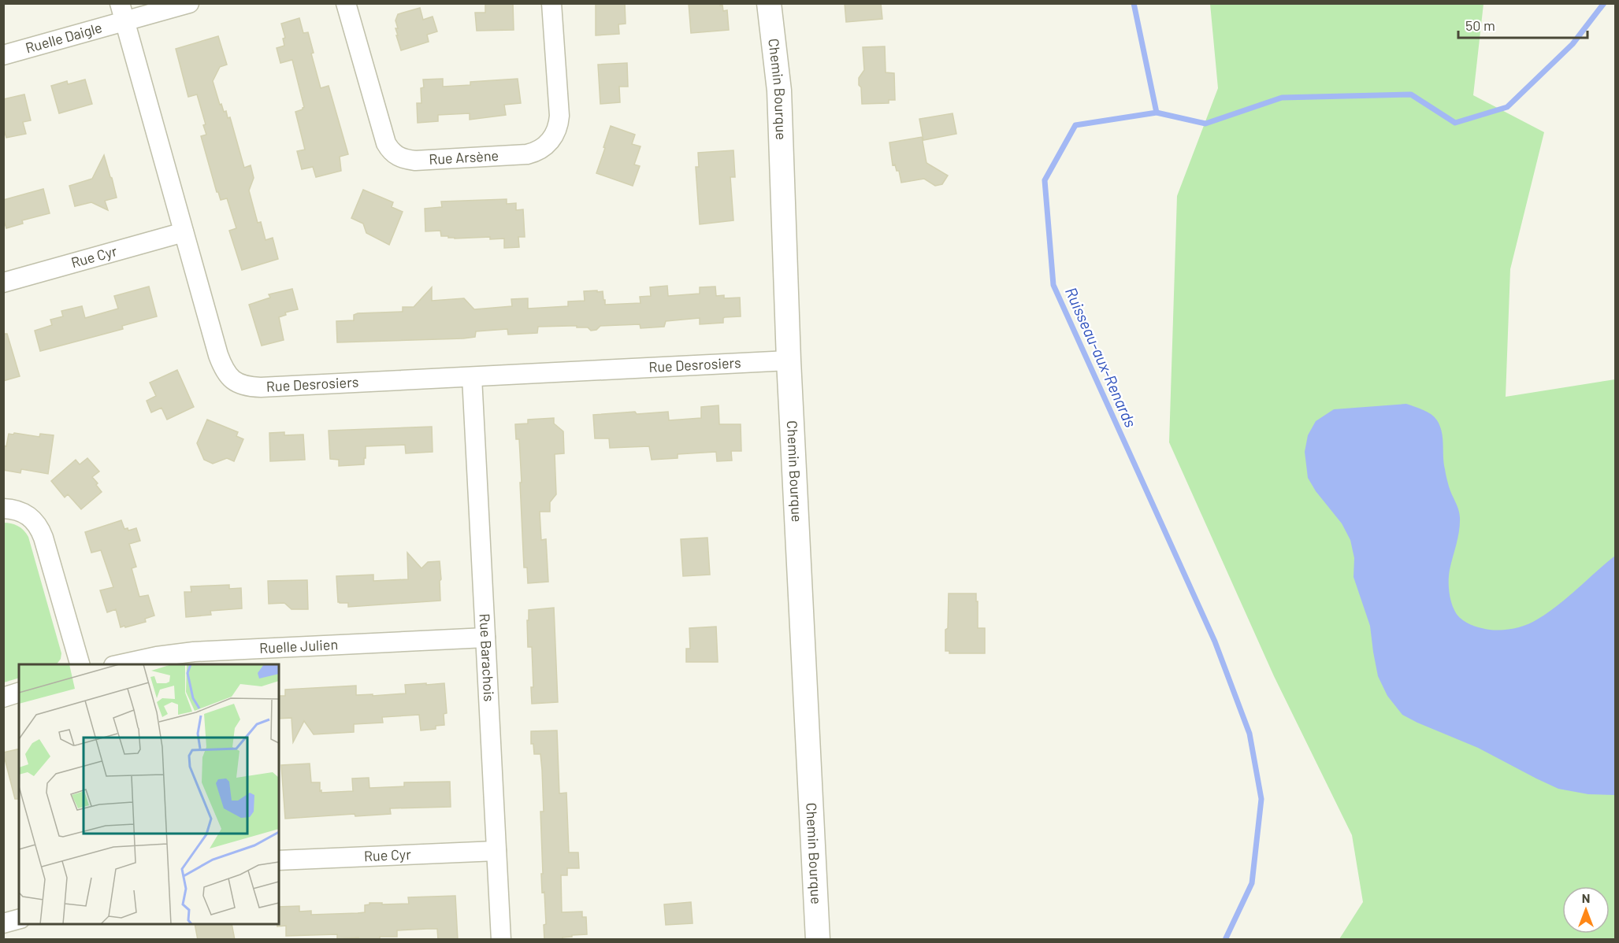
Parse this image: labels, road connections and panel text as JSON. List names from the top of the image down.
{
  "streets": {
    "street": [
      "Ruelle Daigle",
      "Chemin Bourque",
      "Rue Arsène",
      "Rue Cyr",
      "Rue Desrosiers",
      "Ruelle Julien",
      "Rue Barachois"
    ]
  },
  "crossings": [
    ["Ruelle Daigle", "Rue Desrosiers"],
    ["Chemin Bourque", "Rue Desrosiers"],
    ["Rue Cyr", "Rue Desrosiers"],
    ["Rue Cyr", "Rue Barachois"],
    ["Rue Desrosiers", "Rue Barachois"],
    ["Ruelle Julien", "Rue Barachois"]
  ],
  "water": ["Ruisseau-aux-Renards"],
  "scale_bar": "50 m",
  "north": "top"
}
